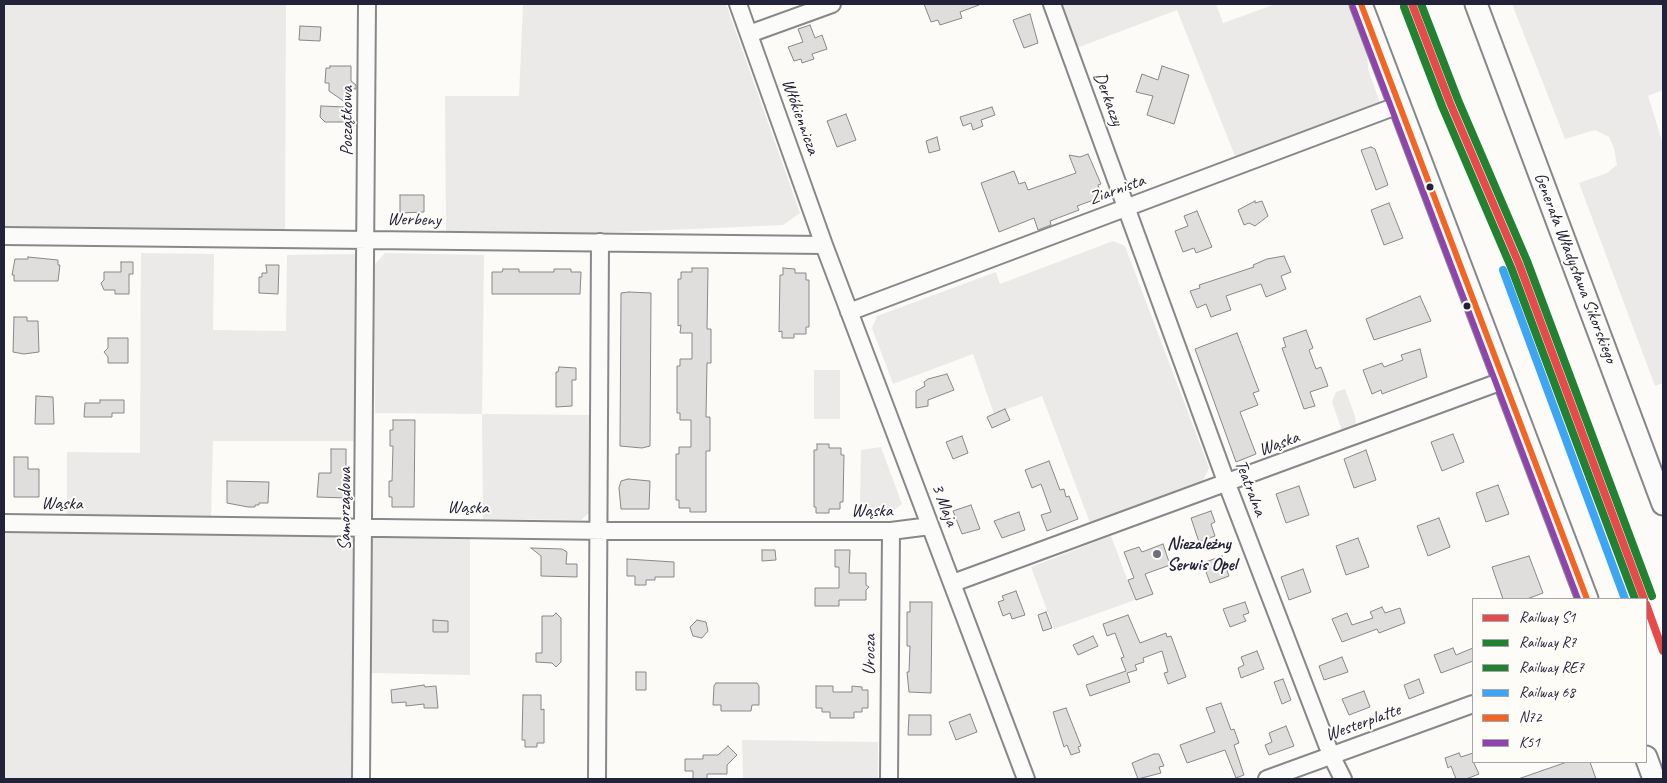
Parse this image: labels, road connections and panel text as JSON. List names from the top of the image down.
{
  "streets": {
    "main road": ["Generała Władysława Sikorskiego"],
    "street": [
      "Derkaczy",
      "Włókiennicza",
      "Początkowa",
      "Ziarnista",
      "Werbeny",
      "Wąska",
      "Teatralna",
      "3 Maja",
      "Samorządowa",
      "Urocza",
      "Westerplatte"
    ]
  },
  "crossings": [
    ["Derkaczy", "Ziarnista"],
    ["Derkaczy", "Teatralna"],
    ["Włókiennicza", "Werbeny"],
    ["Włókiennicza", "3 Maja"],
    ["Początkowa", "Werbeny"],
    ["Początkowa", "Samorządowa"],
    ["Ziarnista", "Teatralna"],
    ["Ziarnista", "3 Maja"],
    ["Werbeny", "3 Maja"],
    ["Werbeny", "Samorządowa"],
    ["Wąska", "Teatralna"],
    ["Wąska", "3 Maja"],
    ["Wąska", "Samorządowa"],
    ["Wąska", "Urocza"],
    ["Teatralna", "Westerplatte"]
  ],
  "places": ["Niezależny Serwis Opel"],
  "lines": [
    "rail line S1",
    "rail line RE7",
    "transit line N72",
    "rail line R7",
    "transit line K51",
    "rail line 68"
  ],
  "legend": [
    "Railway S1",
    "Railway R7",
    "Railway RE7",
    "Railway 68",
    "N72",
    "K51"
  ]
}
